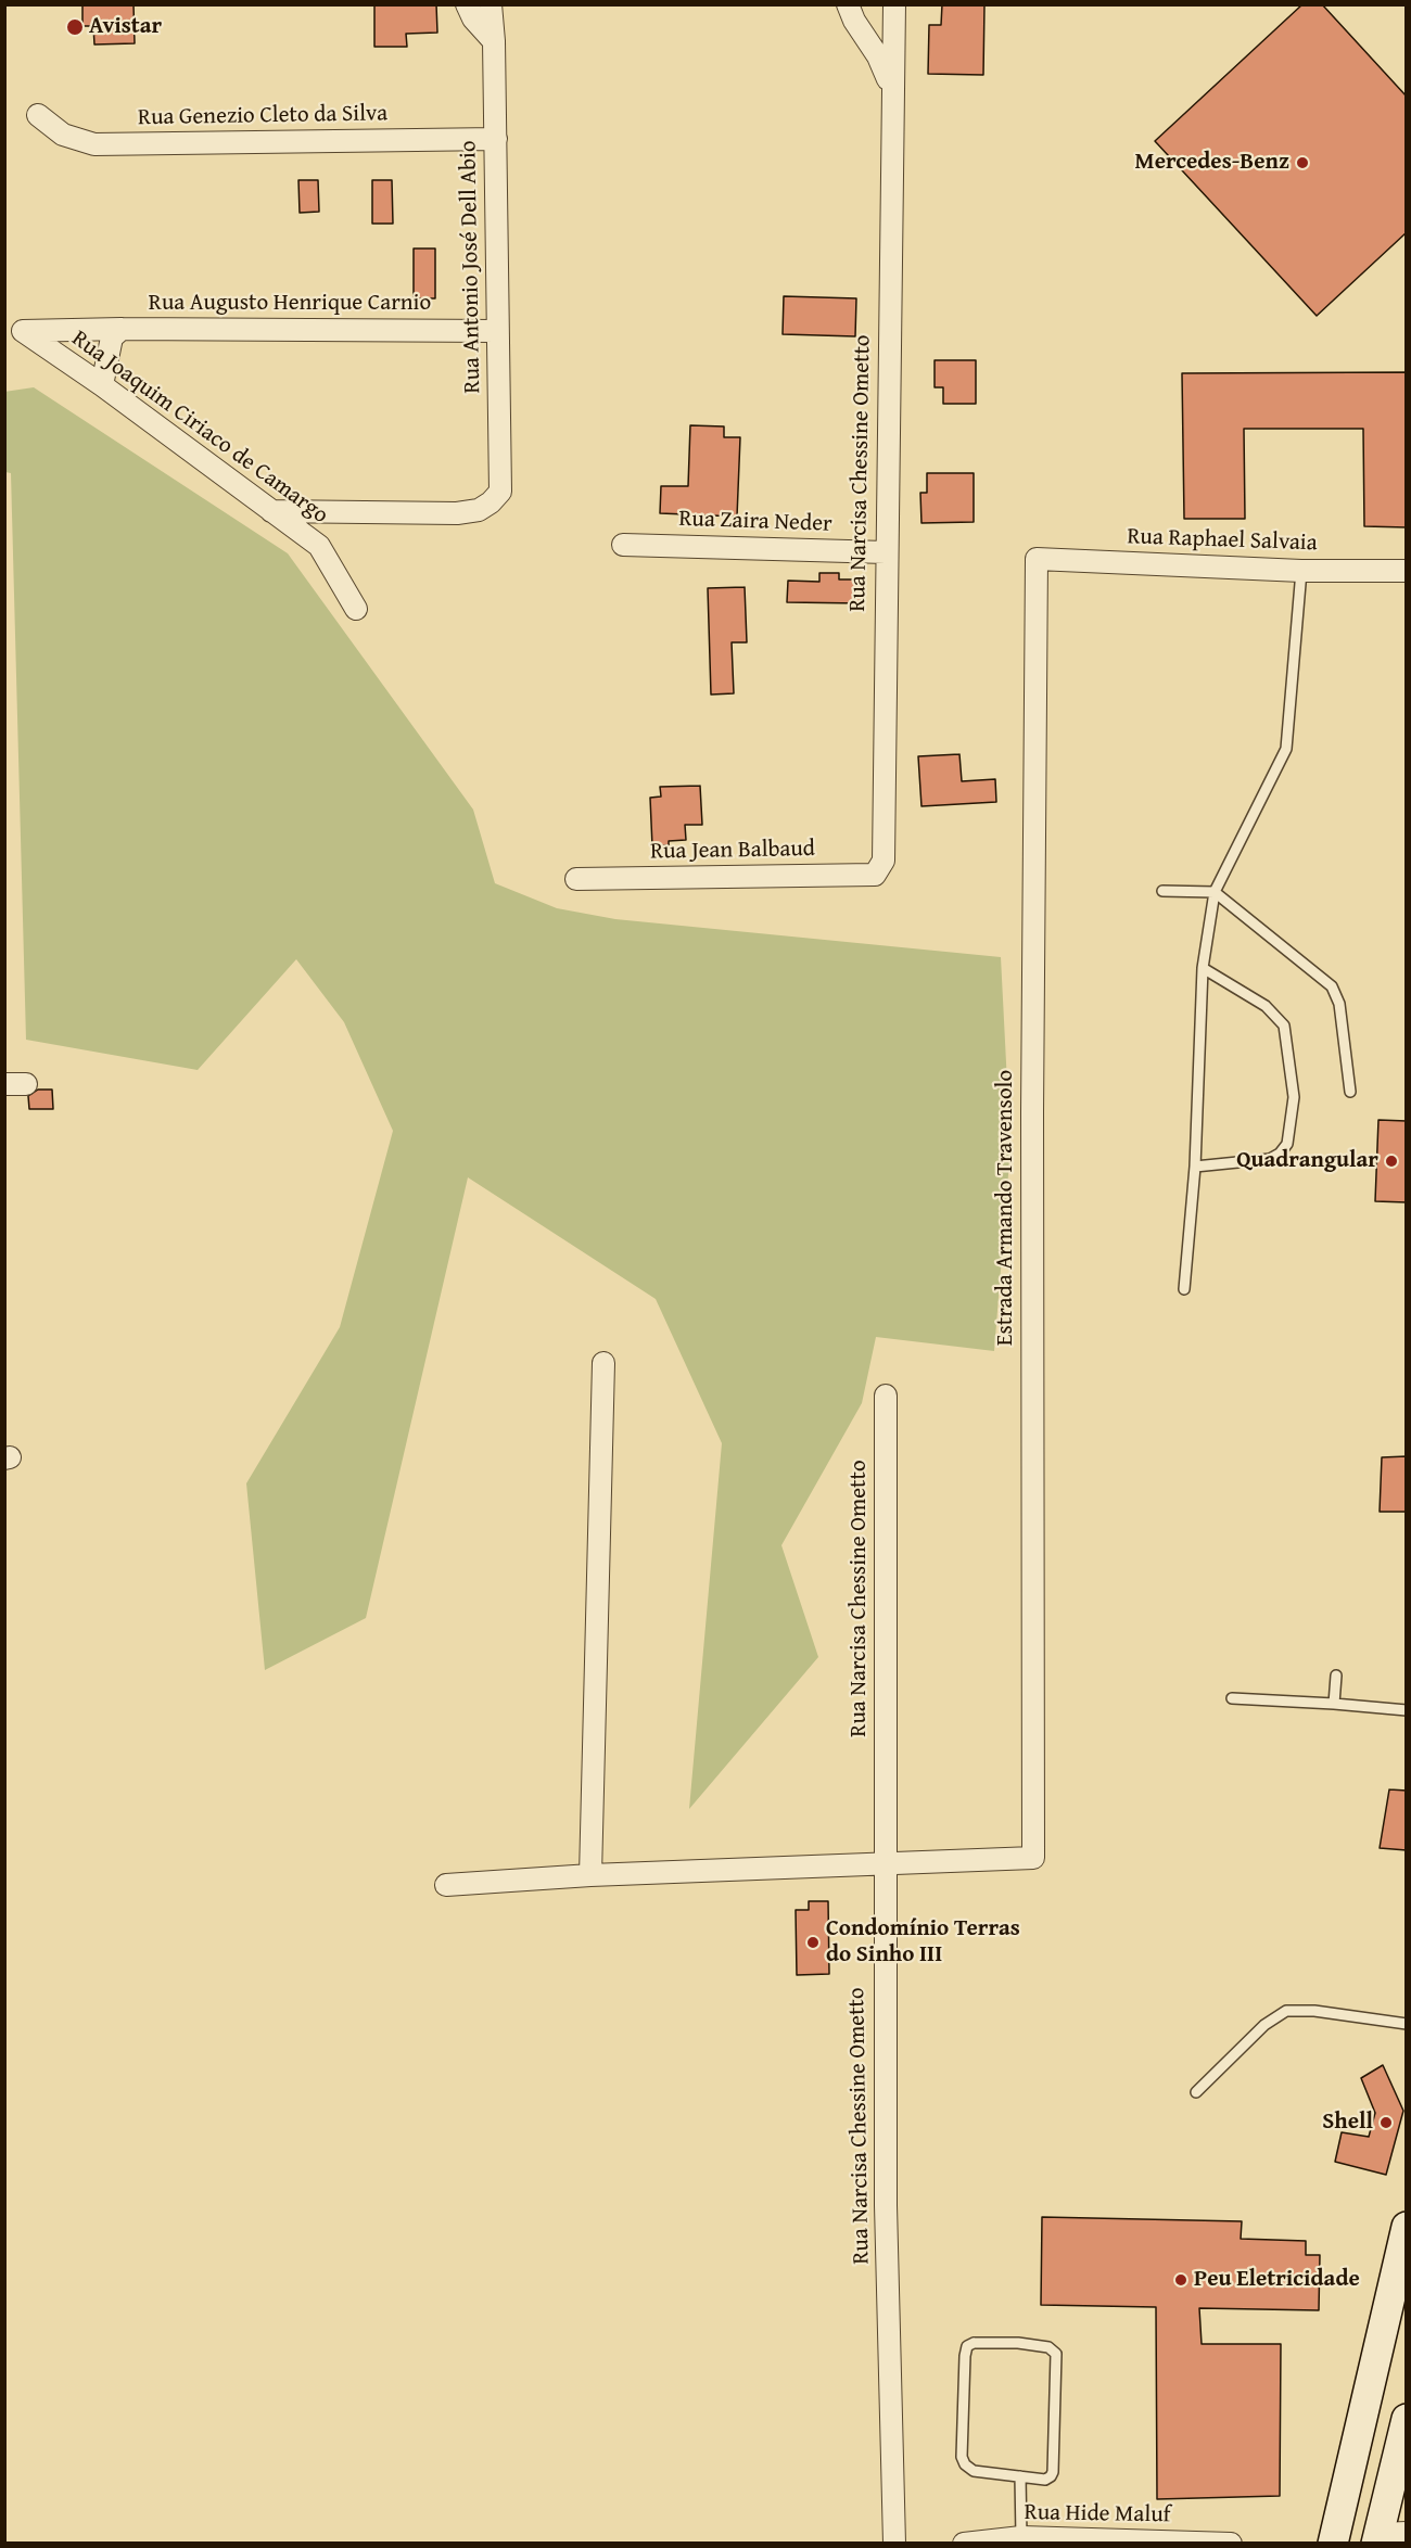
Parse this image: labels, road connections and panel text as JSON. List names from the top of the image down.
{
  "streets": {
    "street": [
      "Rua Genezio Cleto da Silva",
      "Rua Antonio José Dell Abio",
      "Rua Augusto Henrique Carnio",
      "Rua Joaquim Ciriaco de Camargo",
      "Rua Narcisa Chessine Ometto",
      "Rua Zaira Neder",
      "Rua Raphael Salvaia",
      "Rua Jean Balbaud",
      "Estrada Armando Travensolo",
      "Rua Hide Maluf"
    ]
  },
  "crossings": [
    ["Rua Genezio Cleto da Silva", "Rua Antonio José Dell Abio"],
    ["Rua Antonio José Dell Abio", "Rua Augusto Henrique Carnio"],
    ["Rua Antonio José Dell Abio", "Rua Joaquim Ciriaco de Camargo"],
    ["Rua Augusto Henrique Carnio", "Rua Joaquim Ciriaco de Camargo"],
    ["Rua Narcisa Chessine Ometto", "Rua Zaira Neder"],
    ["Rua Narcisa Chessine Ometto", "Rua Jean Balbaud"],
    ["Rua Narcisa Chessine Ometto", "Estrada Armando Travensolo"],
    ["Rua Raphael Salvaia", "Estrada Armando Travensolo"]
  ],
  "places": [
    "Avistar",
    "Mercedes-Benz",
    "Quadrangular",
    "Condomínio Terras do Sinho III",
    "Shell",
    "Peu Eletricidade"
  ]
}
